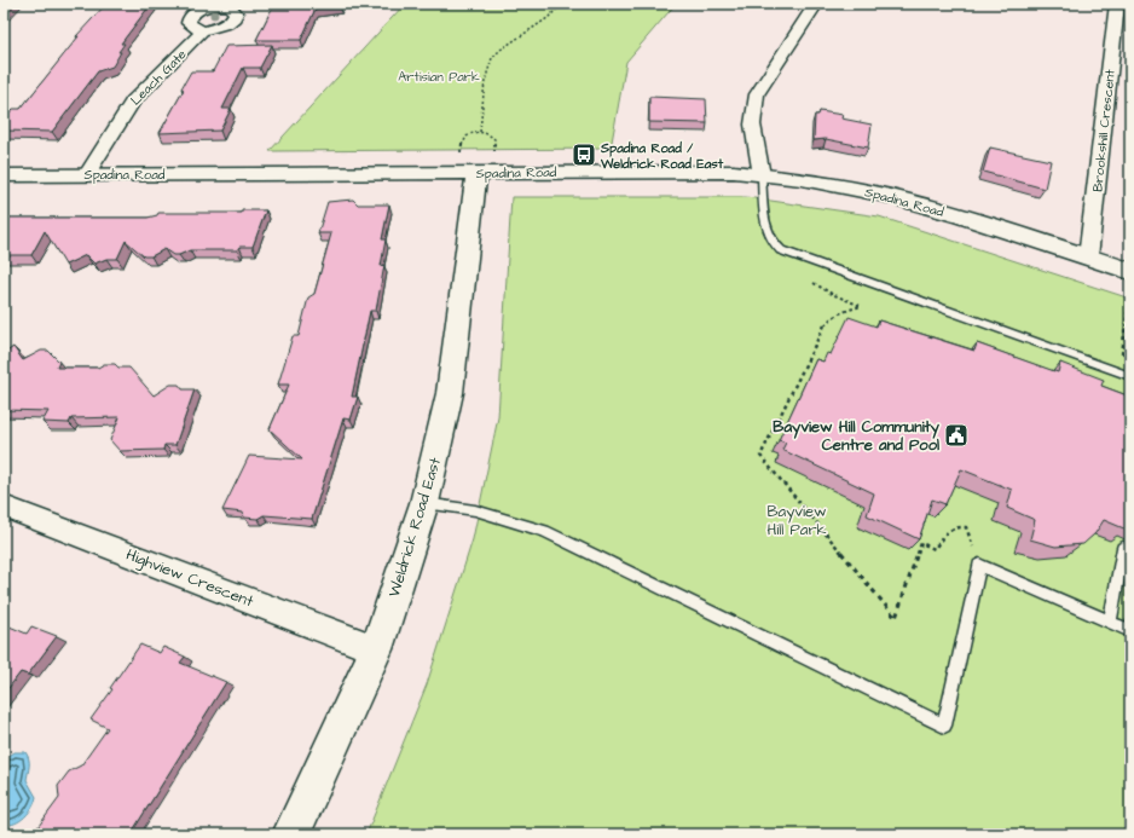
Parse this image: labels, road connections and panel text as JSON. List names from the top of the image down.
{
  "streets": {
    "street": [
      "Leach Gate",
      "Brookshill Crescent",
      "Spadina Road",
      "Weldrick Road East",
      "Highview Crescent"
    ]
  },
  "crossings": [
    ["Leach Gate", "Spadina Road"],
    ["Brookshill Crescent", "Spadina Road"],
    ["Spadina Road", "Weldrick Road East"],
    ["Weldrick Road East", "Highview Crescent"]
  ],
  "parks": ["Artisian Park", "Bayview Hill Park"],
  "places": {
    "bus stop": ["Spadina Road / Weldrick Road East"],
    "public building": ["Bayview Hill Community Centre and Pool"]
  }
}
